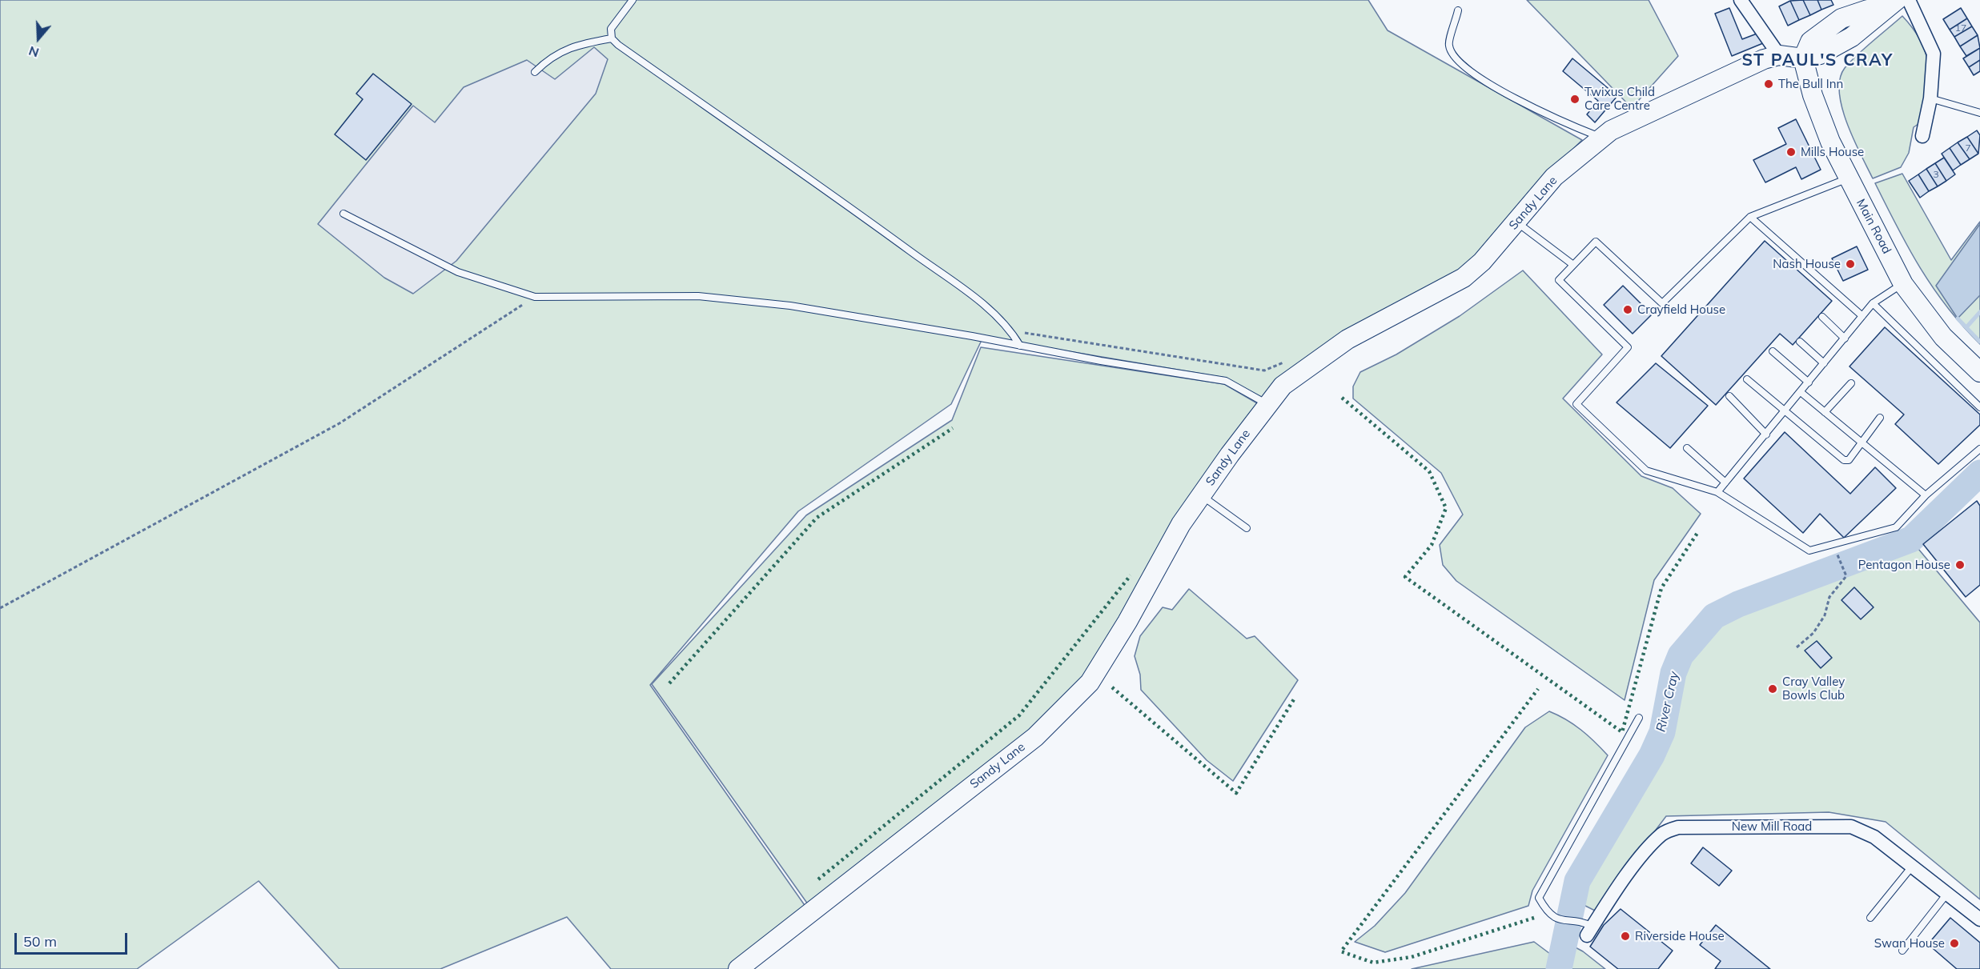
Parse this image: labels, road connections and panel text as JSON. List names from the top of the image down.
{
  "streets": {
    "street": ["Sandy Lane", "Main Road", "New Mill Road"]
  },
  "crossings": [
    ["Sandy Lane", "Main Road"]
  ],
  "districts": ["ST PAUL'S CRAY"],
  "water": ["River Cray"],
  "places": [
    "The Bull Inn",
    "Twixus Child Care Centre",
    "Mills House",
    "Nash House",
    "Crayfield House",
    "Pentagon House",
    "Cray Valley Bowls Club",
    "Riverside House",
    "Swan House"
  ],
  "house_numbers": ["17", "7", "3"],
  "scale_bar": "50 m",
  "north": "bottom"
}
